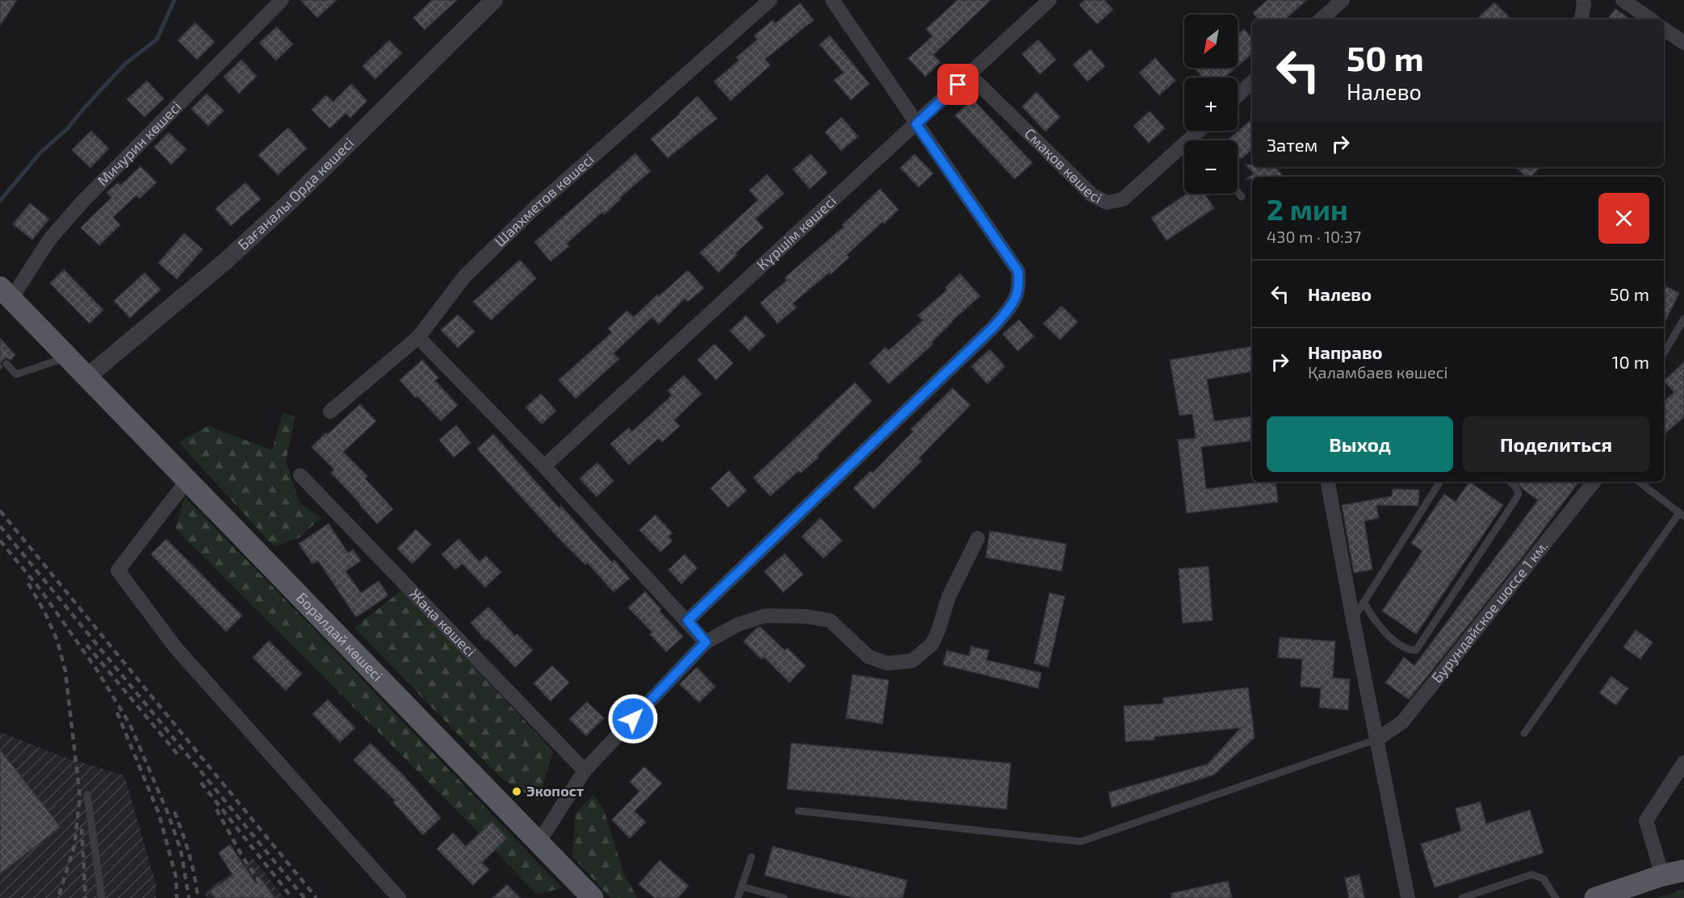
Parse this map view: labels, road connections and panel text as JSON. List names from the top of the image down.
{
  "streets": {
    "main road": ["Боралдай көшесі"],
    "street": [
      "Мичурин көшесі",
      "Смақов көшесі",
      "Бағаналы Орда көшесі",
      "Шаяхметов көшесі",
      "Күршім көшесі",
      "Бурундайское шоссе 1 км.",
      "Жаңа көшесі"
    ]
  },
  "crossings": [
    ["Смақов көшесі", "Күршім көшесі"],
    ["Бағаналы Орда көшесі", "Боралдай көшесі"]
  ],
  "places": ["Экопост"],
  "north": "bottom left",
  "page": {
    "map_buttons": ["+", "−"],
    "turn": ["50 m", "Налево"],
    "then": "Затем",
    "heading": ["2 мин", "430 m · 10:37"],
    "list": [
      {
        "name": "Налево",
        "value": "50 m"
      },
      {
        "name": "Направо",
        "note": "Қаламбаев көшесі",
        "value": "10 m"
      }
    ],
    "buttons": ["Выход", "Поделиться"]
  }
}
